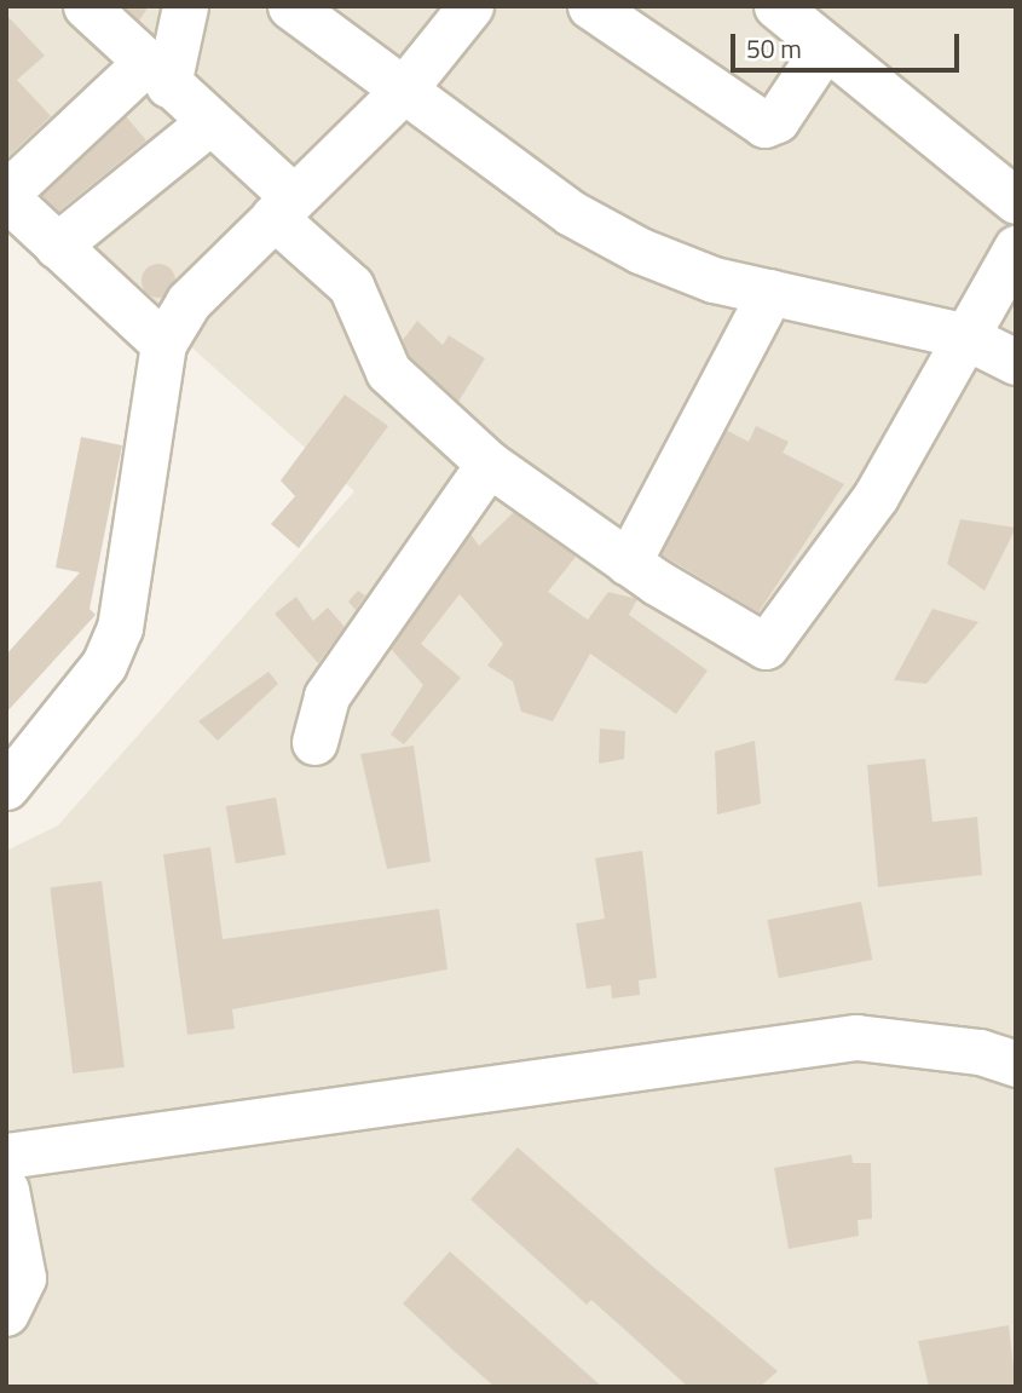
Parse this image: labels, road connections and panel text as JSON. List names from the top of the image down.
{
  "scale_bar": "50 m"
}
